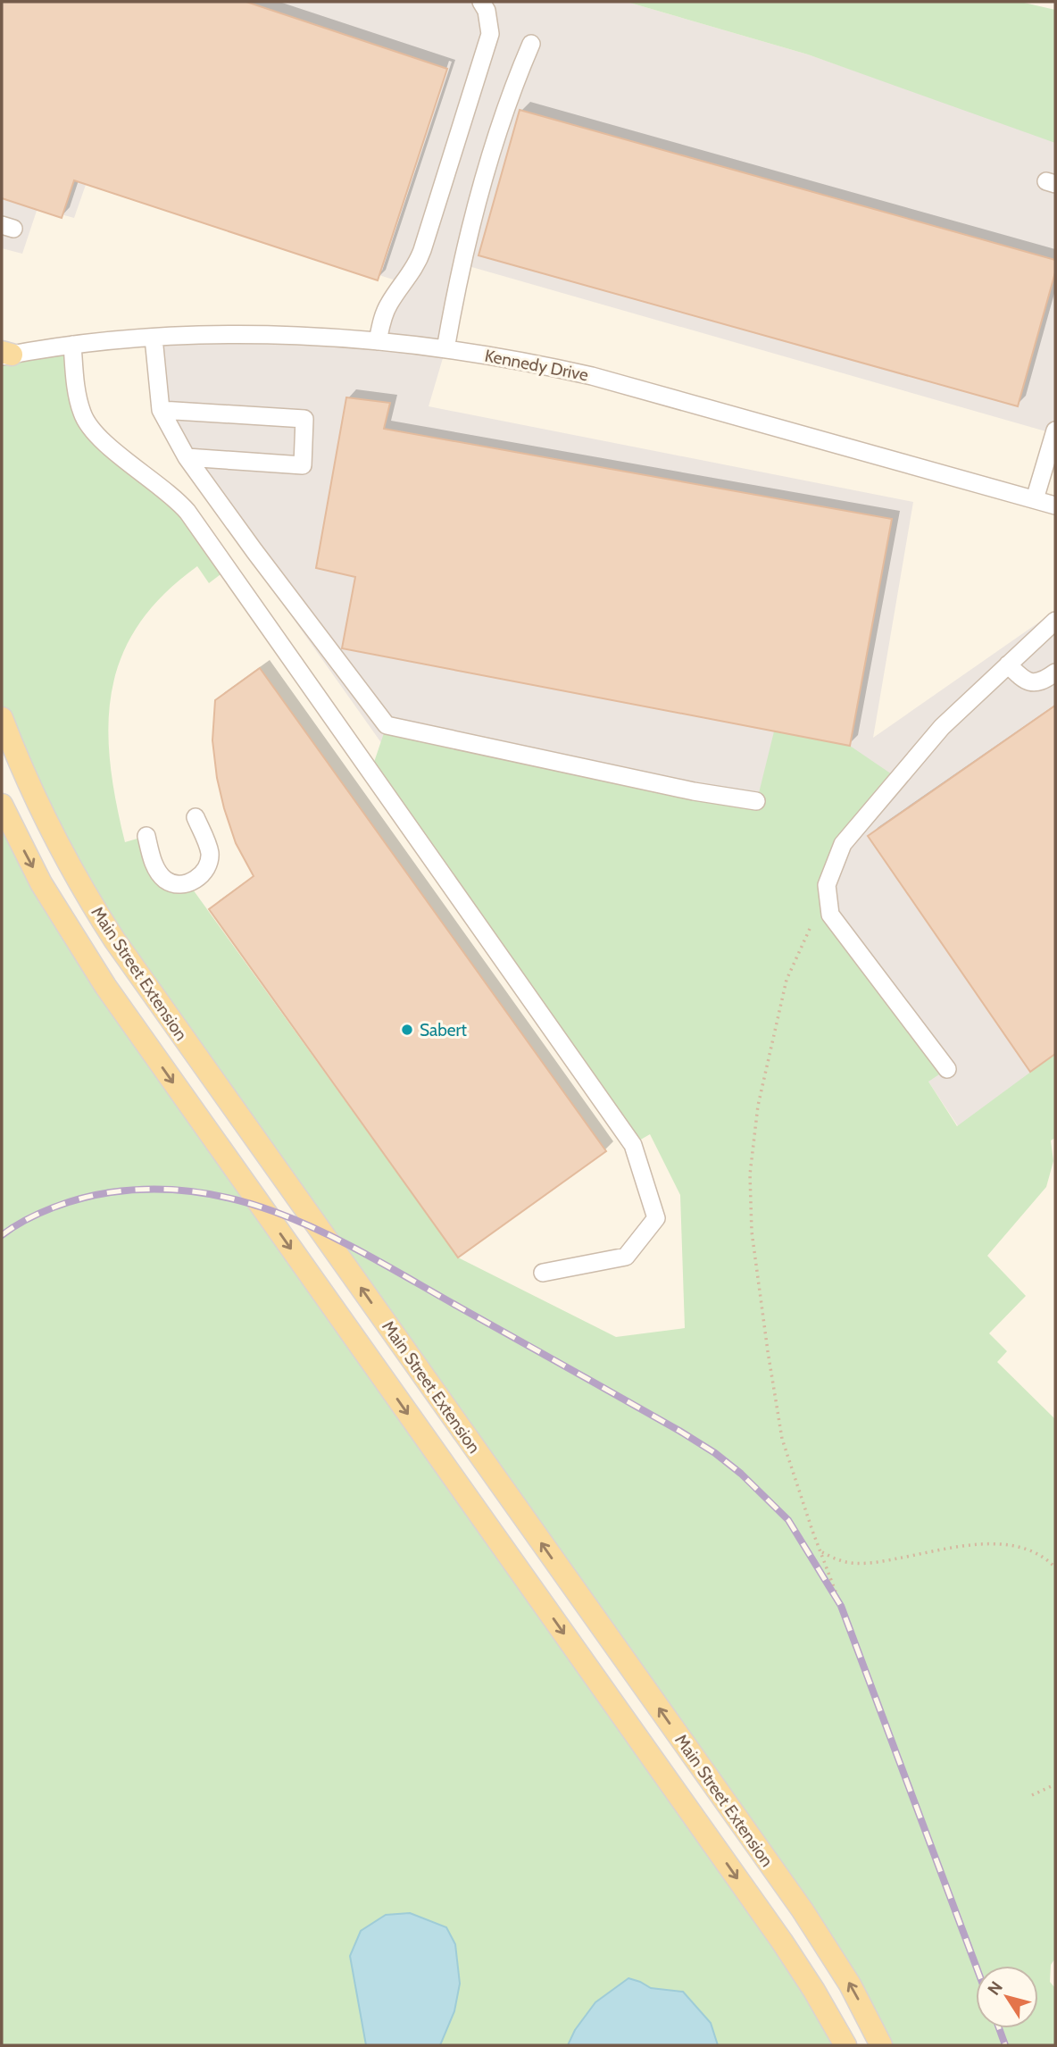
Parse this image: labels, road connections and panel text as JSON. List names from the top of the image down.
{
  "streets": {
    "main road": ["Main Street Extension"],
    "street": ["Kennedy Drive"]
  },
  "places": ["Sabert"],
  "north": "top left"
}
